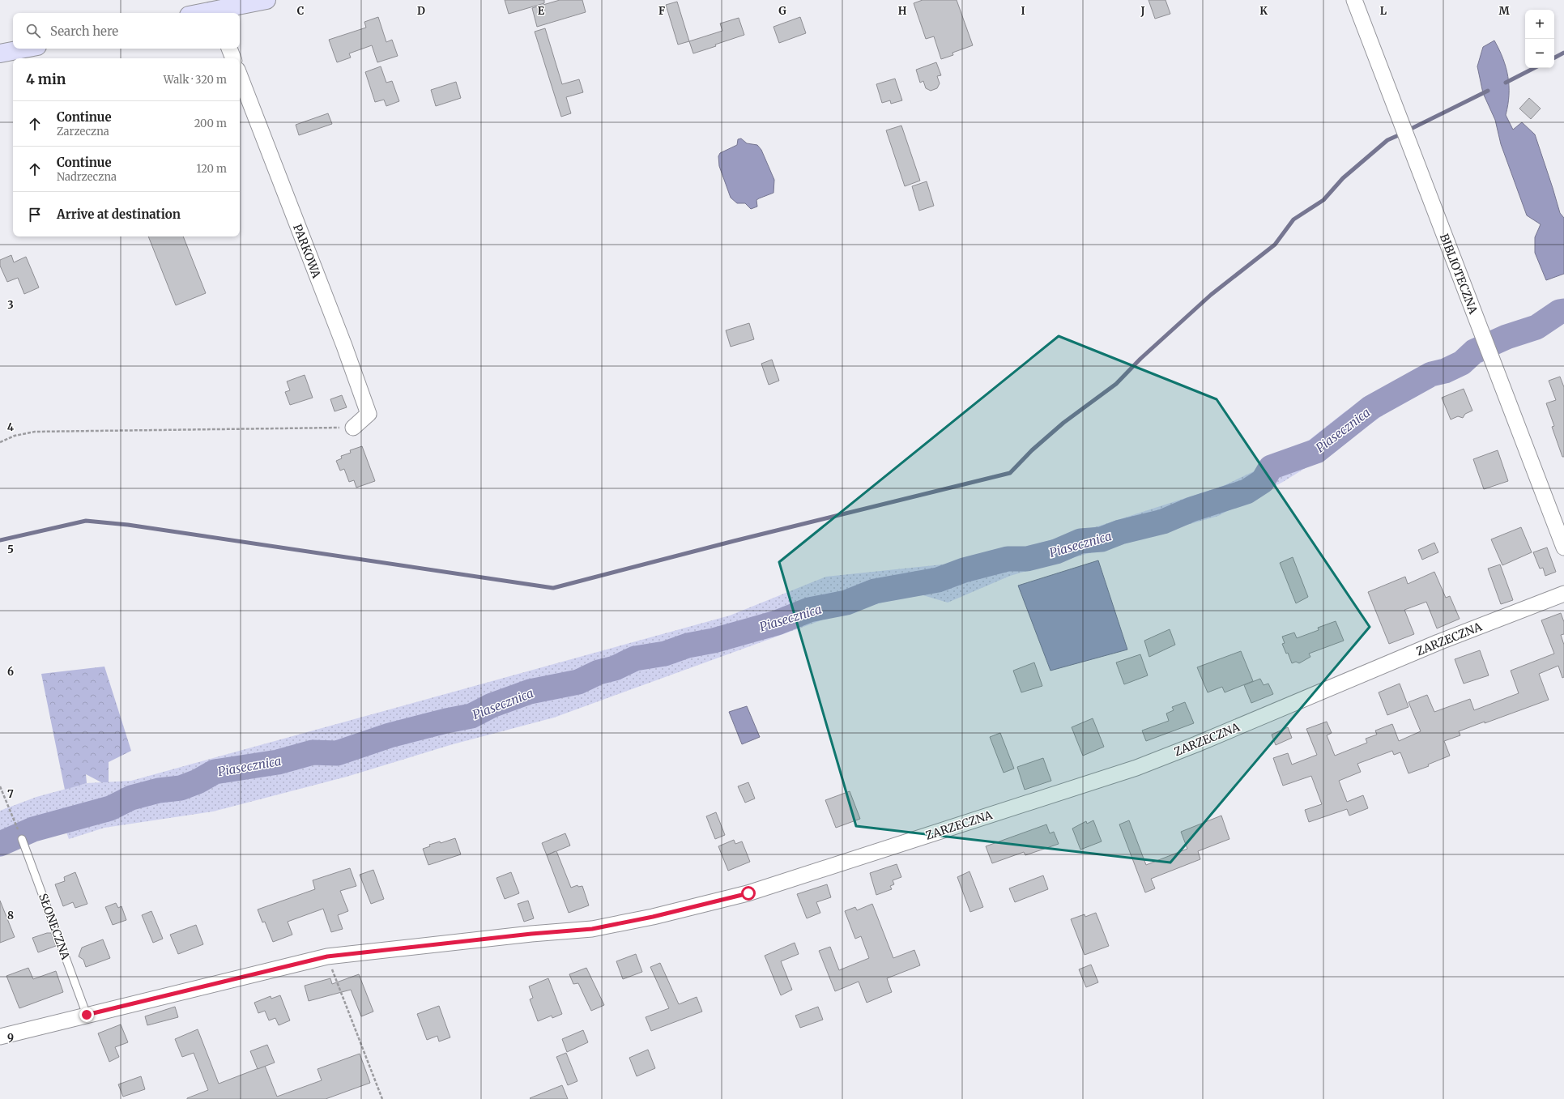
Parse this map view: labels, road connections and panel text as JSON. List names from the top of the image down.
{
  "streets": {
    "street": ["PARKOWA", "BIBLIOTECZNA", "ZARZECZNA"],
    "lane": ["SŁONECZNA"]
  },
  "crossings": [
    ["ZARZECZNA", "SŁONECZNA"]
  ],
  "water": ["Piasecznica"],
  "page": {
    "map_buttons": ["+", "−"],
    "search": "Search here",
    "heading": ["4 min", "Walk · 320 m"],
    "list": [
      ["Continue", "Zarzeczna", "200 m"],
      ["Continue", "Nadrzeczna", "120 m"],
      "Arrive at destination"
    ]
  },
  "grid": {
    "columns": [
      "C",
      "D",
      "E",
      "F",
      "G",
      "H",
      "I",
      "J",
      "K",
      "L",
      "M"
    ],
    "rows": [
      "3",
      "4",
      "5",
      "6",
      "7",
      "8",
      "9"
    ]
  }
}
